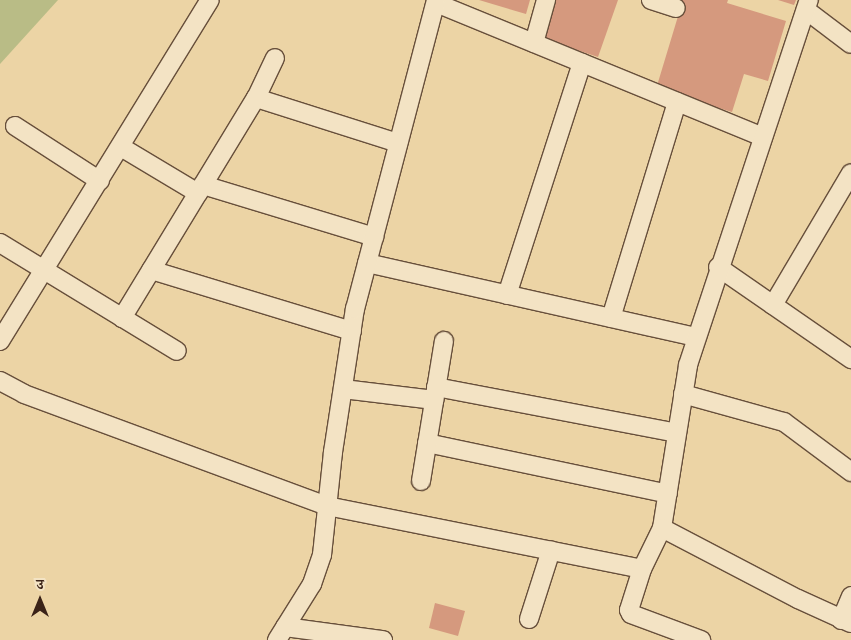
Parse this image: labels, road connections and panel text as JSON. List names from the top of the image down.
{
  "north": "top"
}
